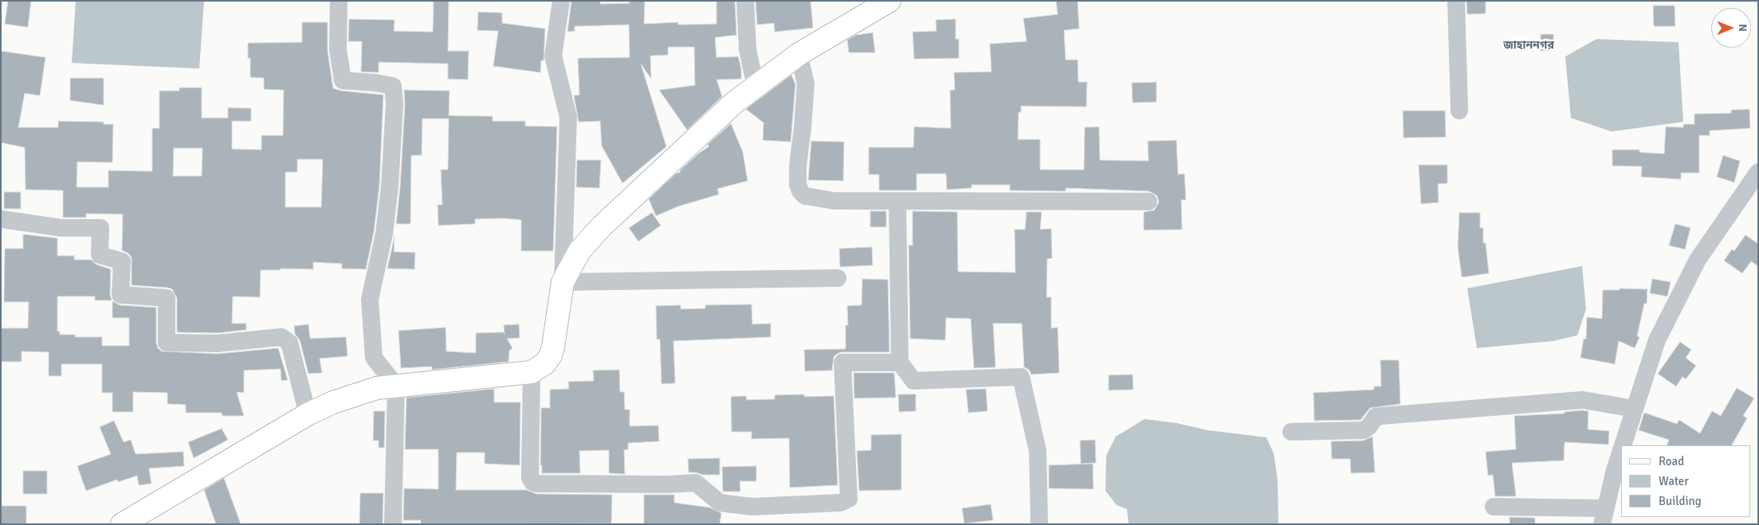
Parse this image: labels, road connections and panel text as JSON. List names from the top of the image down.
{
  "districts": ["জাহাননগর"],
  "legend": ["Road", "Water", "Building"],
  "north": "right"
}
